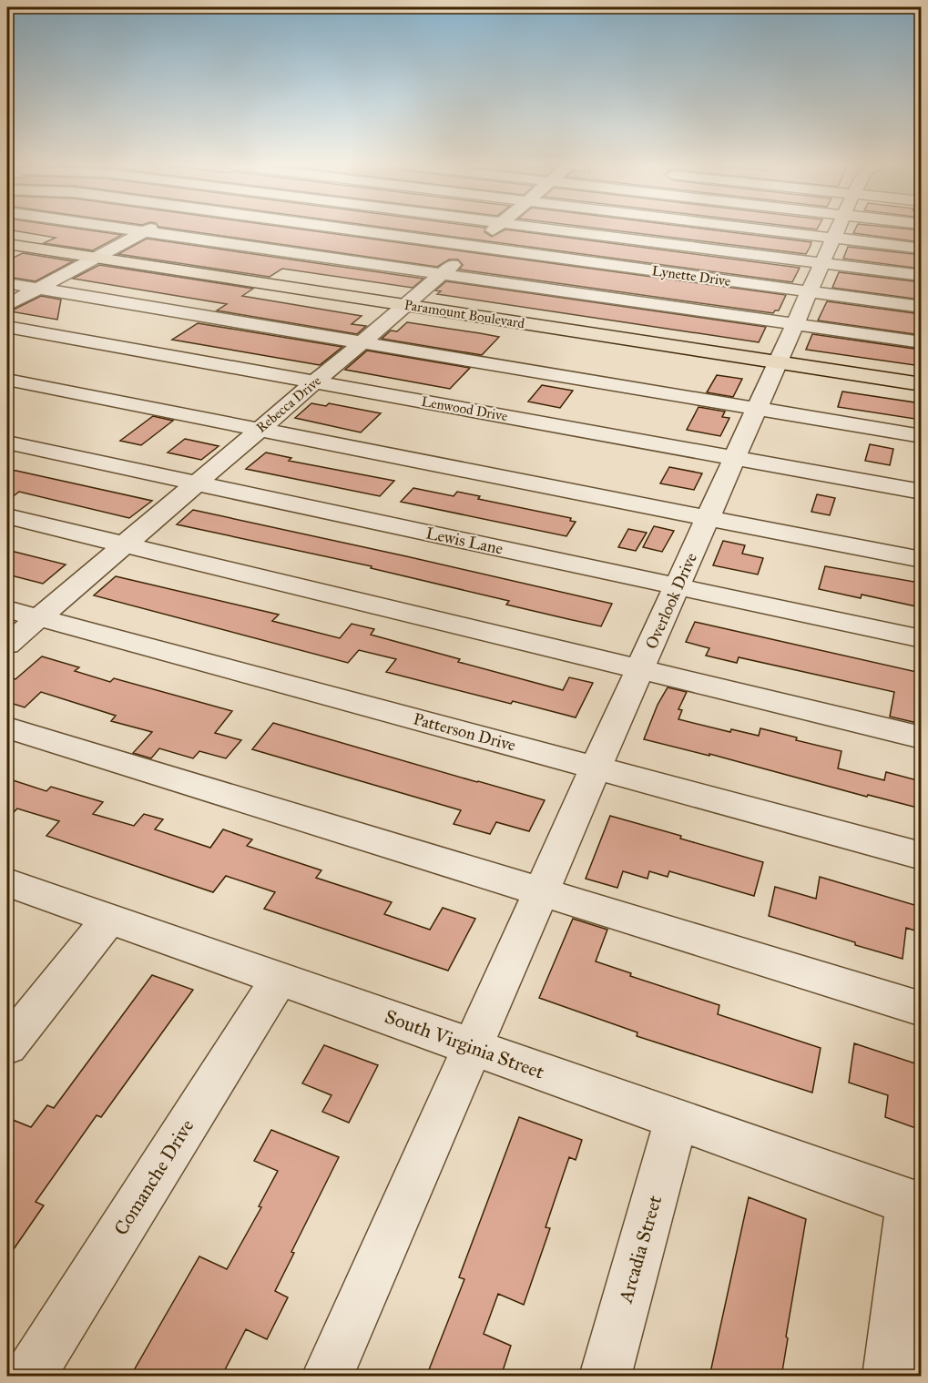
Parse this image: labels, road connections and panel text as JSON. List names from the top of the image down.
{
  "streets": {
    "main road": ["Paramount Boulevard"],
    "street": [
      "Lynette Drive",
      "Rebecca Drive",
      "Lenwood Drive",
      "Lewis Lane",
      "Overlook Drive",
      "Patterson Drive",
      "South Virginia Street",
      "Comanche Drive",
      "Arcadia Street"
    ]
  },
  "crossings": [
    ["Lynette Drive", "Rebecca Drive"],
    ["Lynette Drive", "Overlook Drive"],
    ["Paramount Boulevard", "Rebecca Drive"],
    ["Paramount Boulevard", "Overlook Drive"],
    ["Rebecca Drive", "Lenwood Drive"],
    ["Rebecca Drive", "Lewis Lane"],
    ["Rebecca Drive", "Patterson Drive"],
    ["Lenwood Drive", "Overlook Drive"],
    ["Lewis Lane", "Overlook Drive"],
    ["Overlook Drive", "Patterson Drive"],
    ["Overlook Drive", "South Virginia Street"],
    ["South Virginia Street", "Comanche Drive"],
    ["South Virginia Street", "Arcadia Street"]
  ]
}
